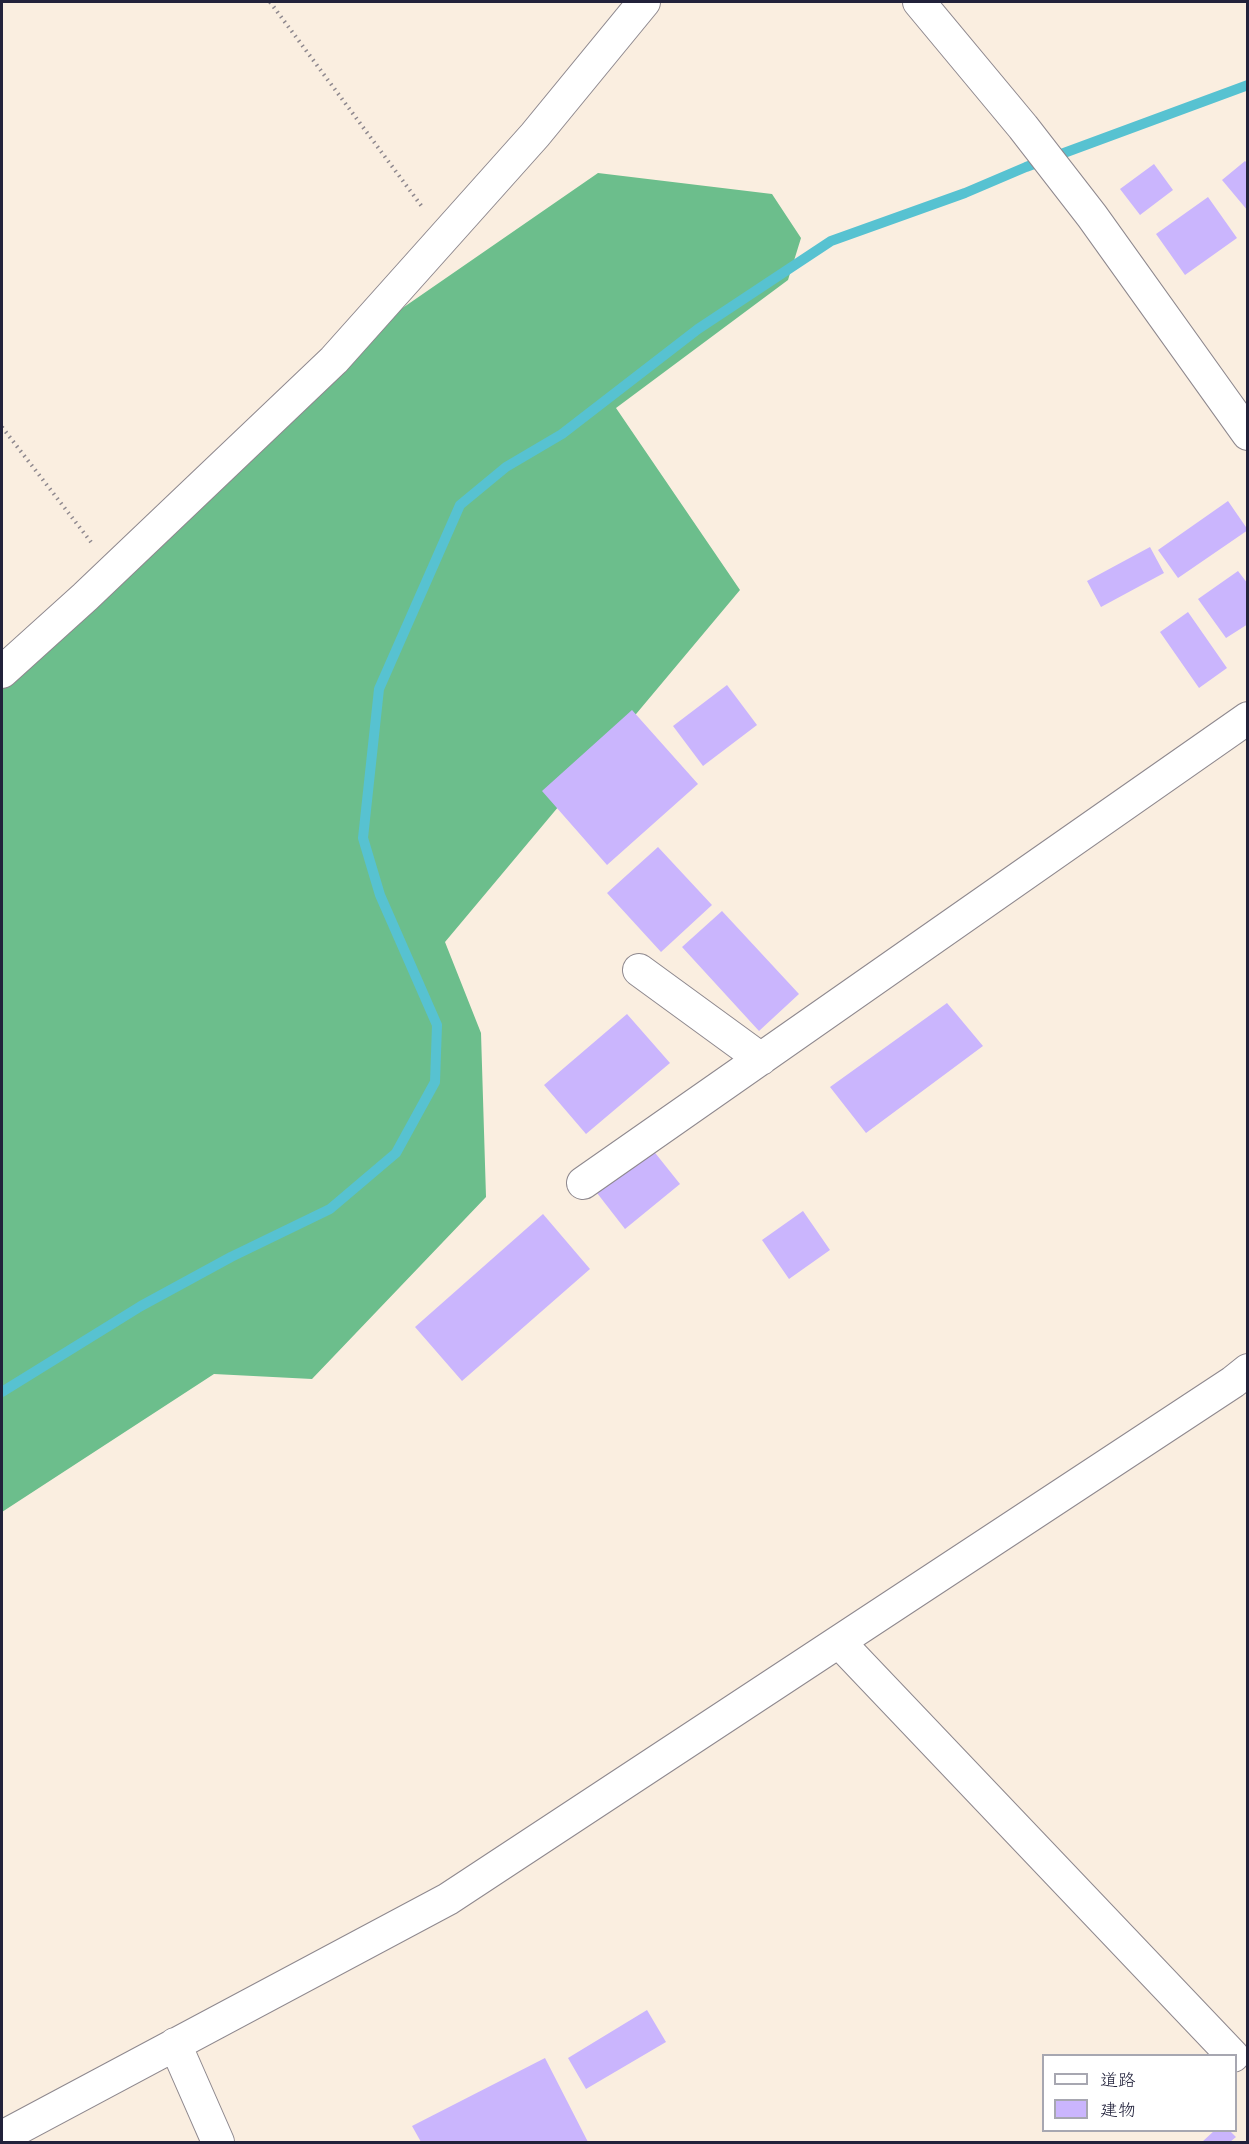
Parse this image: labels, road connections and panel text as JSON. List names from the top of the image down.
{
  "legend": ["道路", "建物"]
}
